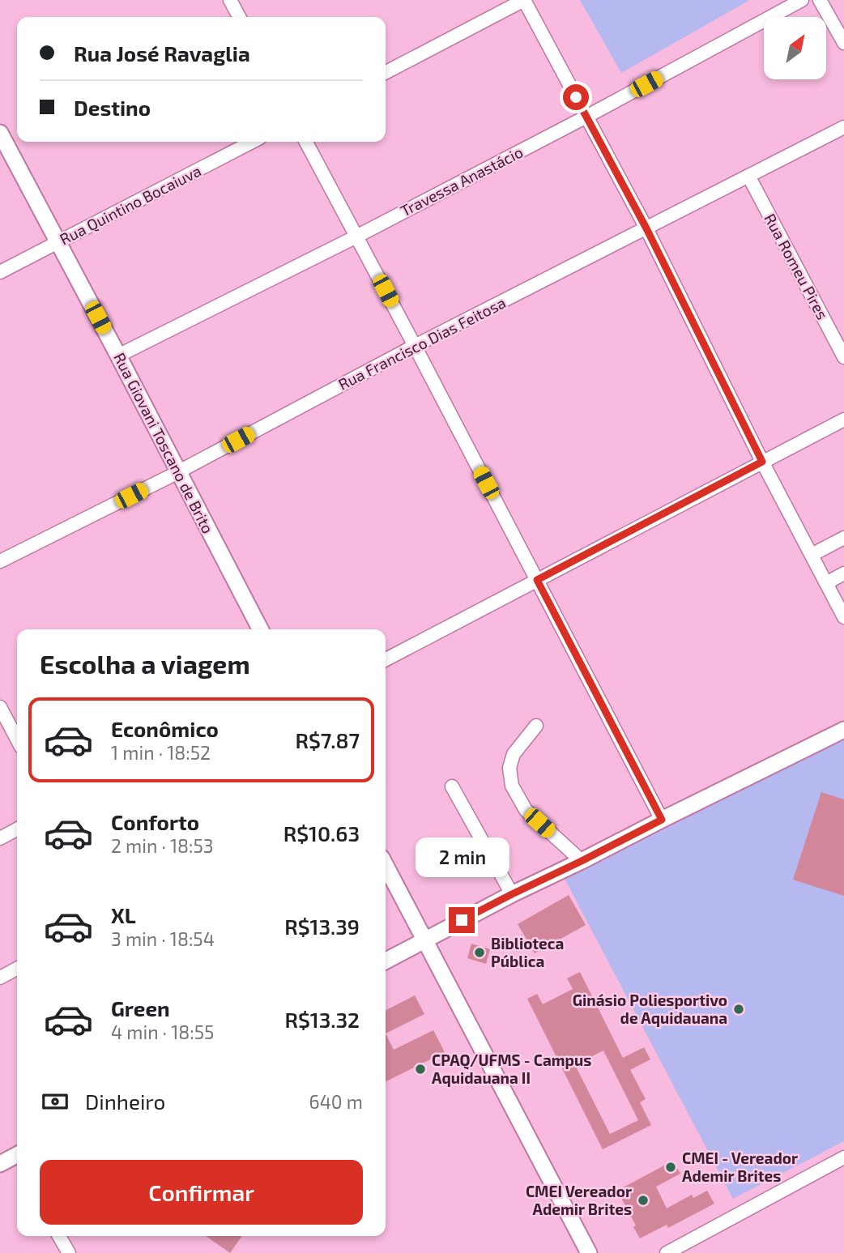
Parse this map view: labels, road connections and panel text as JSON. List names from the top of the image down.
{
  "streets": {
    "main road": ["Rua Giovani Toscano de Brito"],
    "street": [
      "Travessa Anastácio",
      "Rua Quintino Bocaiuva",
      "Rua Romeu Pires",
      "Rua Francisco Dias Feitosa"
    ]
  },
  "crossings": [
    ["Travessa Anastácio", "Rua Giovani Toscano de Brito"],
    ["Rua Quintino Bocaiuva", "Rua Giovani Toscano de Brito"],
    ["Rua Romeu Pires", "Rua Francisco Dias Feitosa"],
    ["Rua Francisco Dias Feitosa", "Rua Giovani Toscano de Brito"]
  ],
  "places": [
    "Biblioteca Pública",
    "Ginásio Poliesportivo de Aquidauana",
    "CPAQ/UFMS - Campus Aquidauana II",
    "CMEI - Vereador Ademir Brites",
    "CMEI Vereador Ademir Brites"
  ],
  "north": "top right",
  "page": {
    "banner": ["Rua José Ravaglia", "Destino"],
    "heading": "Escolha a viagem",
    "list": [
      {
        "name": "Econômico",
        "note": "1 min · 18:52",
        "value": "R$7.87"
      },
      {
        "name": "Conforto",
        "note": "2 min · 18:53",
        "value": "R$10.63"
      },
      {
        "name": "XL",
        "note": "3 min · 18:54",
        "value": "R$13.39"
      },
      {
        "name": "Green",
        "note": "4 min · 18:55",
        "value": "R$13.32"
      }
    ],
    "bubble": "2 min",
    "pay": ["Dinheiro", "640 m"],
    "buttons": "Confirmar"
  }
}
